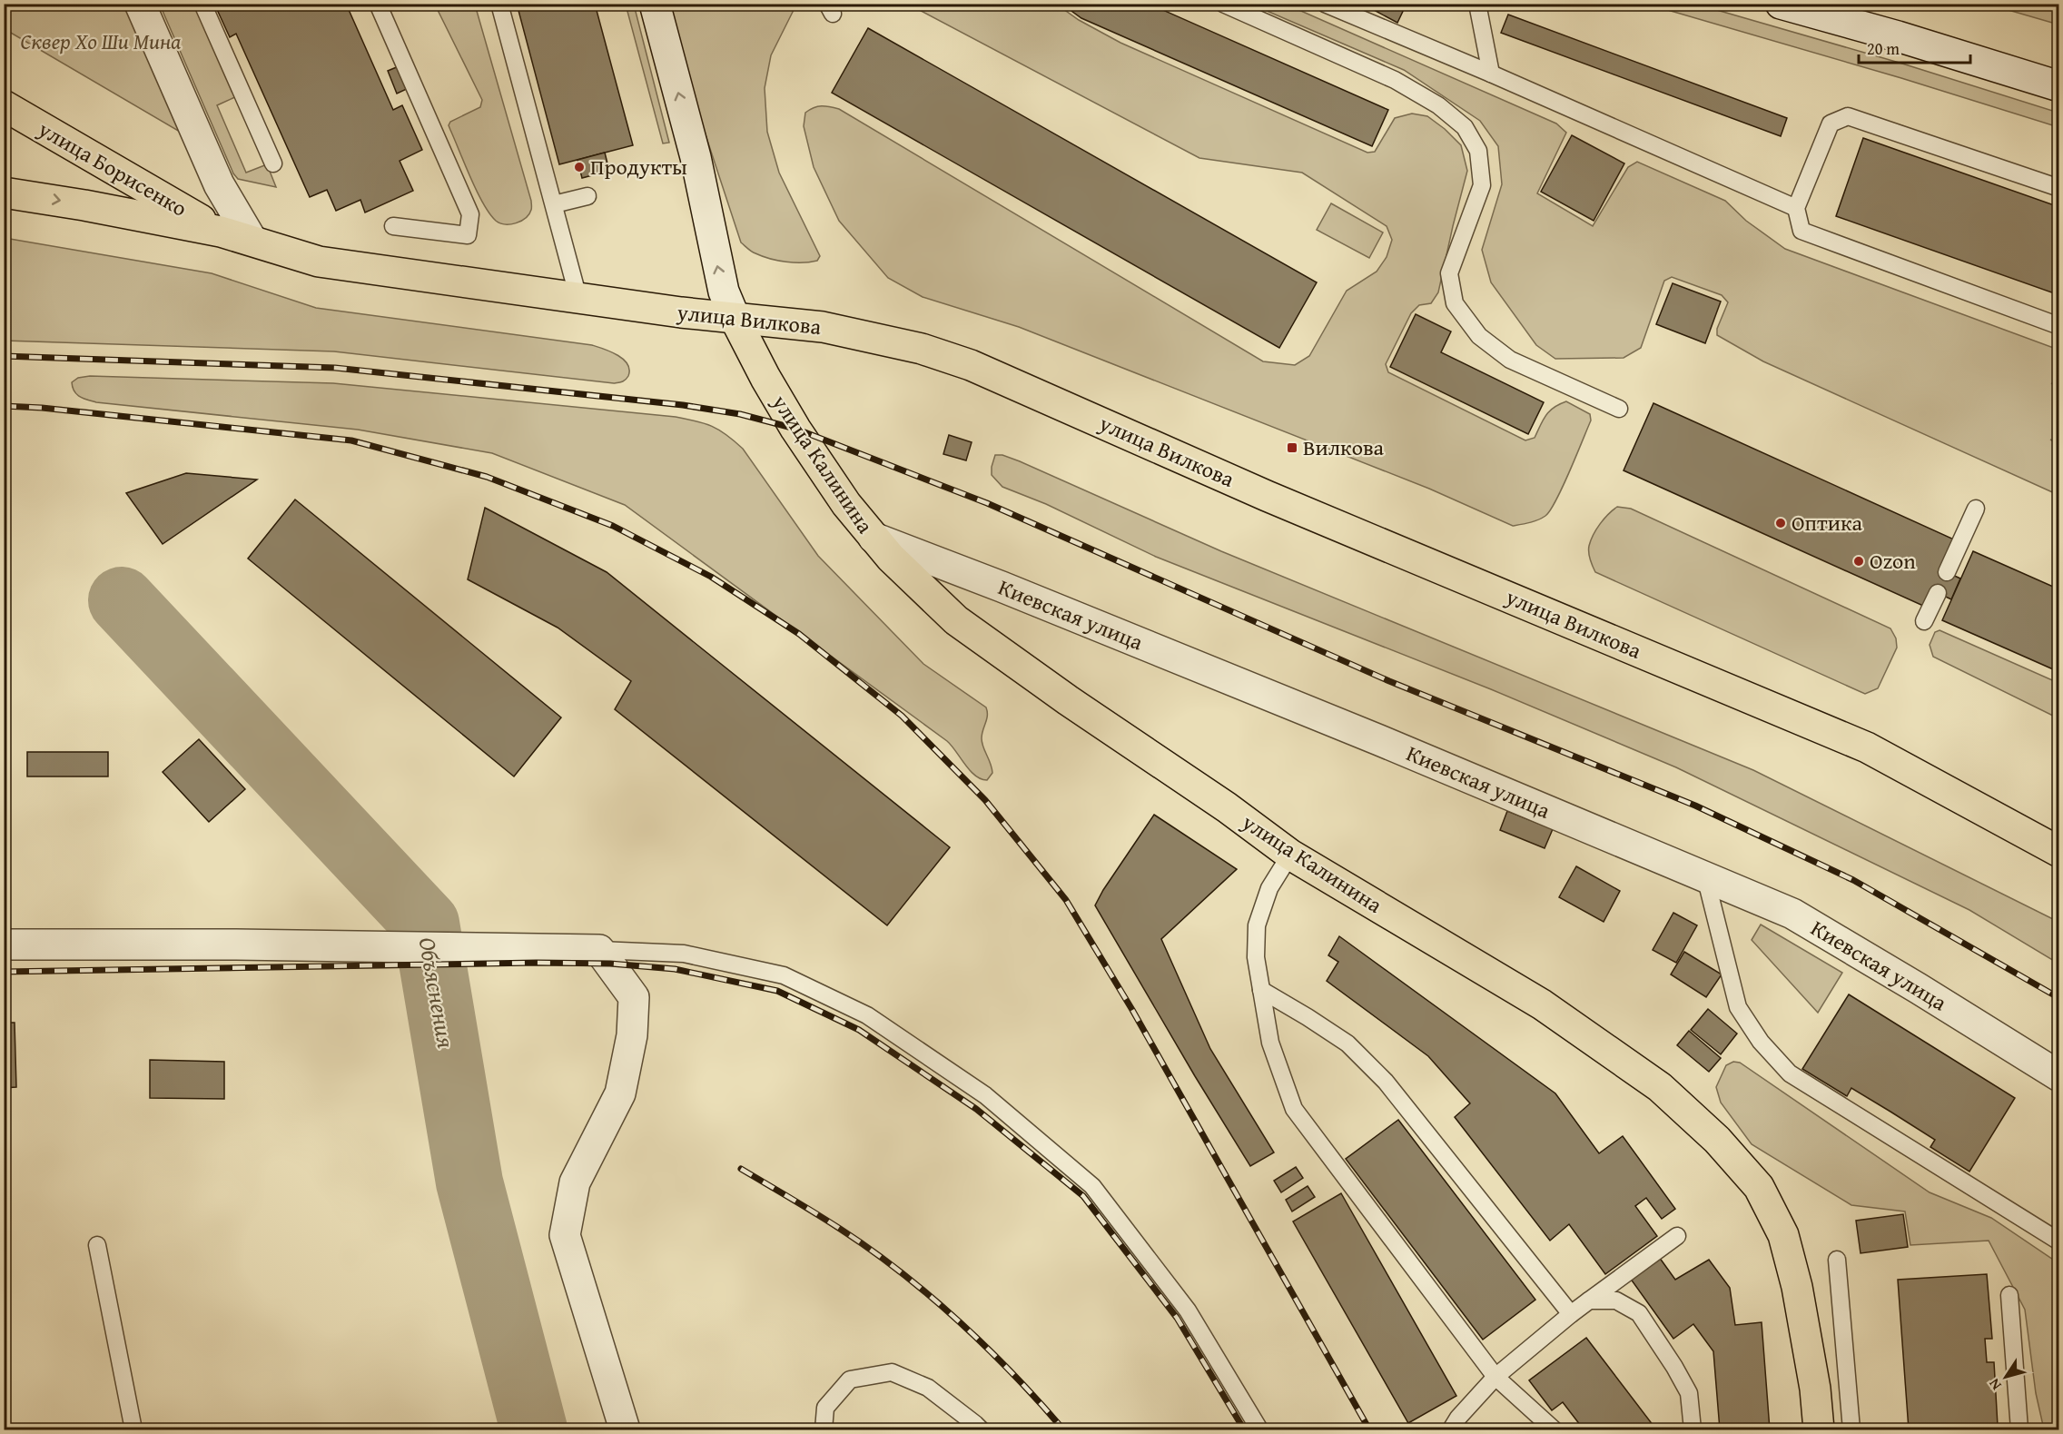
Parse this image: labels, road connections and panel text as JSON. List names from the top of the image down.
{
  "streets": {
    "main road": ["улица Борисенко", "улица Вилкова", "улица Калинина"],
    "street": ["Киевская улица"]
  },
  "crossings": [
    ["улица Борисенко", "улица Вилкова"],
    ["улица Вилкова", "улица Калинина"],
    ["улица Калинина", "Киевская улица"]
  ],
  "water": ["Объяснения"],
  "parks": ["Сквер Хо Ши Мина"],
  "places": {
    "other": ["Продукты", "Оптика", "Ozon"],
    "transit": ["Вилкова"]
  },
  "scale_bar": "20 m",
  "north": "bottom left"
}
